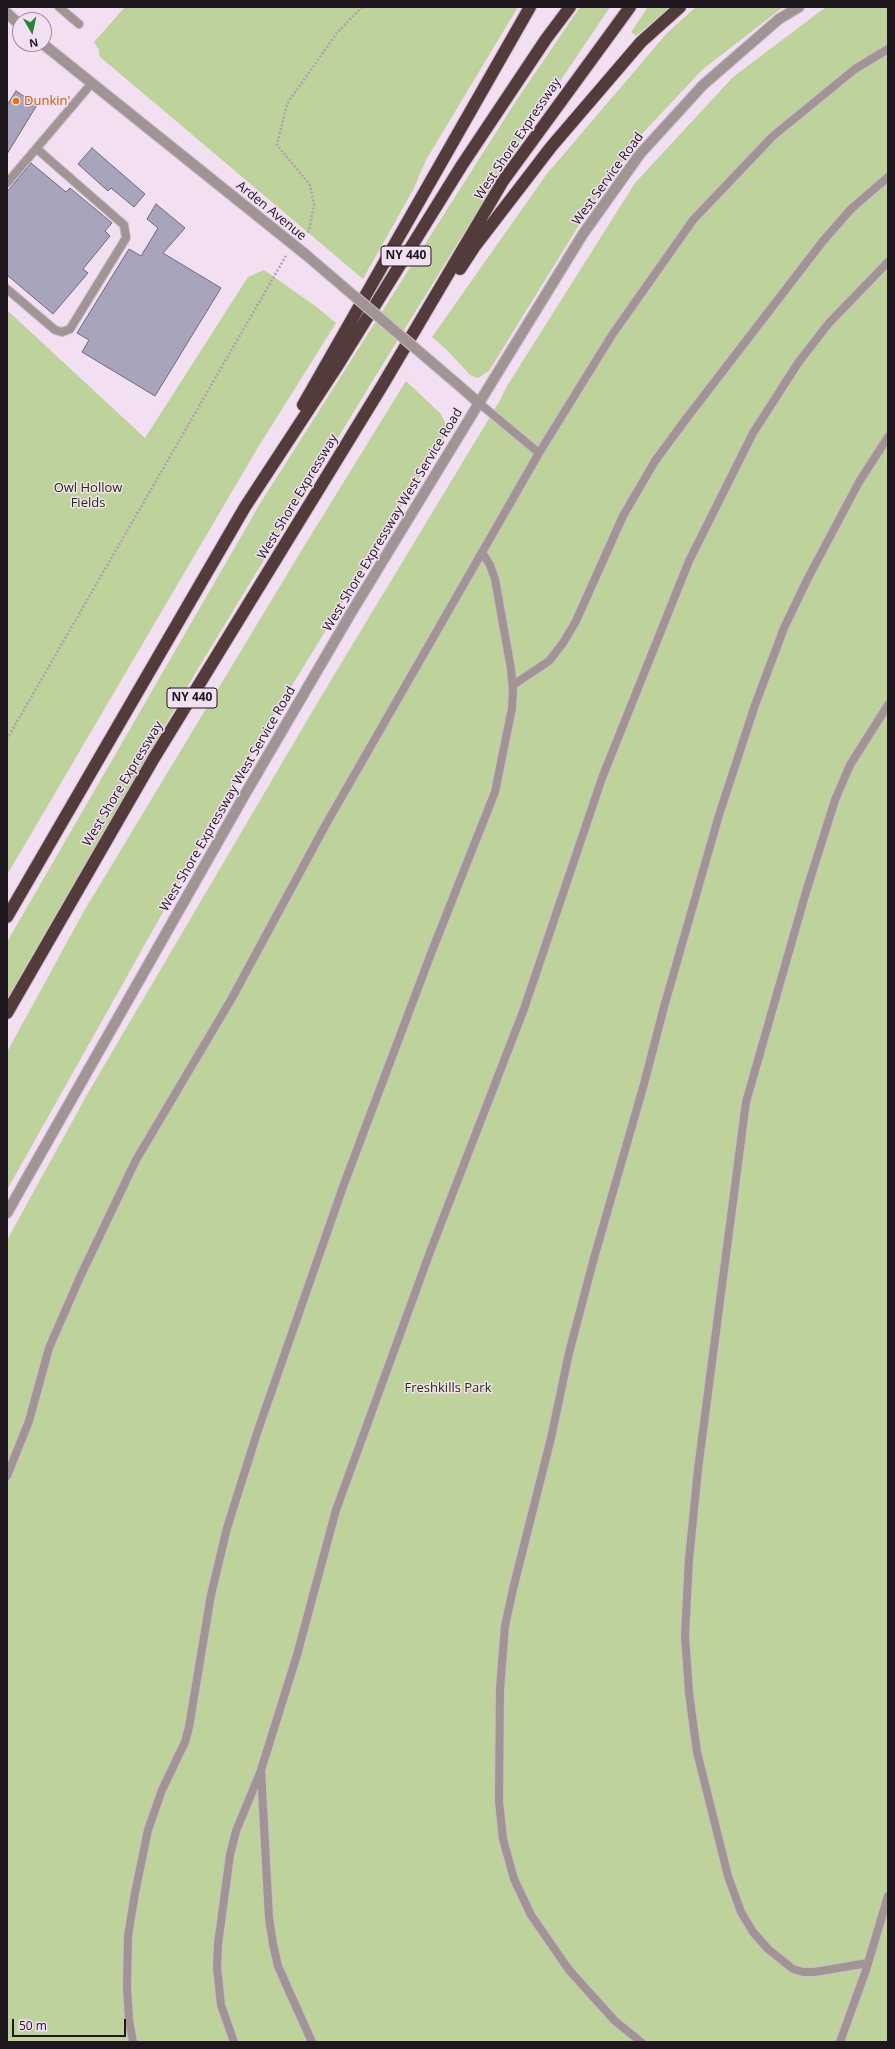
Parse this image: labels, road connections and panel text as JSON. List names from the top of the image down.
{
  "streets": {
    "highway": ["West Shore Expressway", "NY 440"],
    "street": ["West Service Road", "Arden Avenue", "West Shore Expressway West Service Road"]
  },
  "crossings": [
    ["West Service Road", "Arden Avenue"],
    ["West Service Road", "West Shore Expressway West Service Road"],
    ["Arden Avenue", "West Shore Expressway West Service Road"]
  ],
  "parks": ["Owl Hollow Fields", "Freshkills Park"],
  "places": ["Dunkin'"],
  "scale_bar": "50 m",
  "north": "bottom"
}
